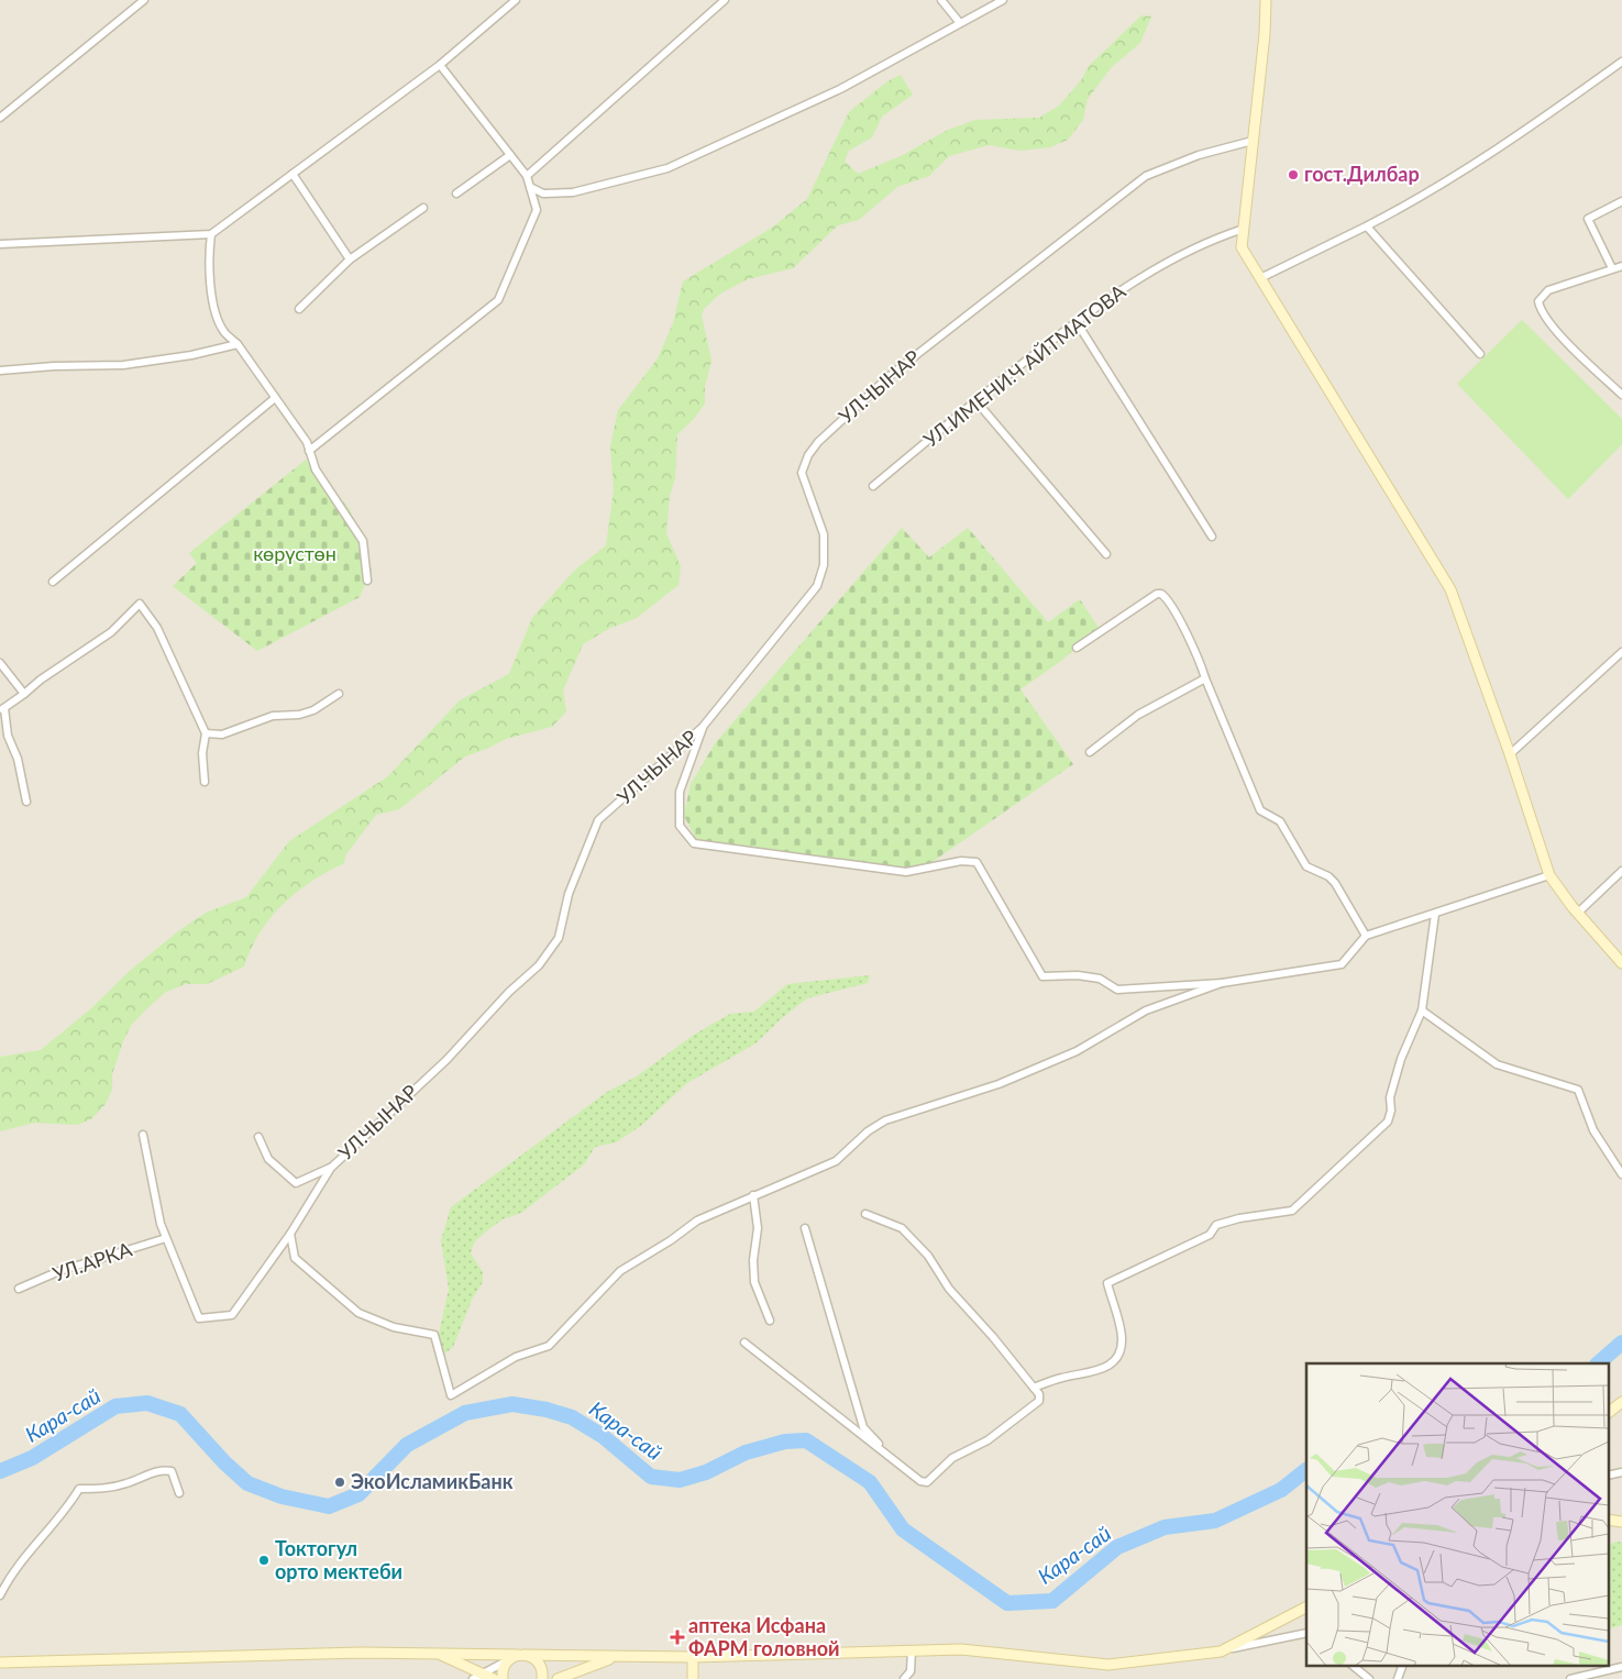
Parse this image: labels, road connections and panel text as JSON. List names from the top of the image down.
{
  "streets": {
    "street": ["УЛ.ИМЕНИ.Ч АЙТМАТОВА", "УЛ.ЧЫНАР", "УЛ.АРКА"]
  },
  "crossings": [
    ["УЛ.ЧЫНАР", "УЛ.АРКА"]
  ],
  "water": ["Кара-сай"],
  "parks": ["көрүстөн"],
  "places": {
    "other": ["гост.Дилбар", "ЭкоИсламикБанк", "Токтогул орто мектеби"],
    "health": ["аптека Исфана ФАРМ головной"]
  }
}
